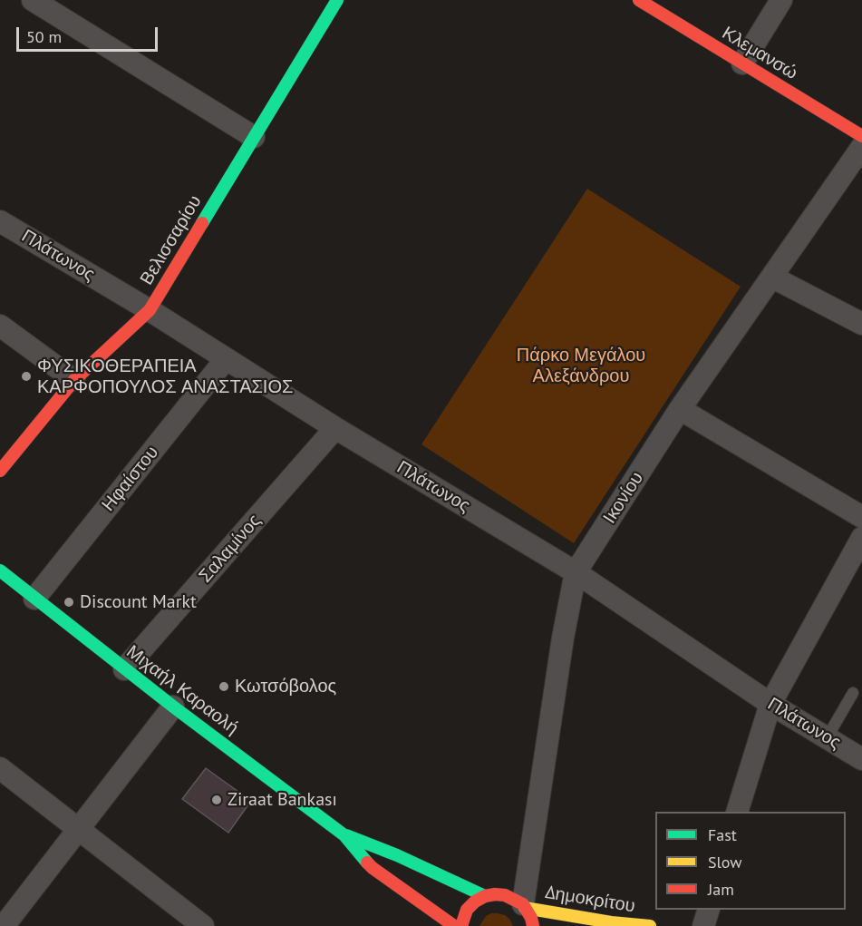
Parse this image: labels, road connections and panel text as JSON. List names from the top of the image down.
{
  "streets": {
    "main road": [
      "Κλεμανσώ",
      "Βελισσαρίου",
      "Μιχαήλ Καραολή",
      "Δημοκρίτου"
    ],
    "street": [
      "Πλάτωνος",
      "Ηφαίστου",
      "Ικονίου",
      "Σαλαμίνος"
    ]
  },
  "crossings": [
    ["Βελισσαρίου", "Πλάτωνος"],
    ["Πλάτωνος", "Ηφαίστου"],
    ["Πλάτωνος", "Ικονίου"],
    ["Πλάτωνος", "Σαλαμίνος"],
    ["Ηφαίστου", "Μιχαήλ Καραολή"],
    ["Ικονίου", "Δημοκρίτου"],
    ["Σαλαμίνος", "Μιχαήλ Καραολή"],
    ["Μιχαήλ Καραολή", "Δημοκρίτου"]
  ],
  "parks": ["Πάρκο Μεγάλου Αλεξάνδρου"],
  "places": [
    "ΦΥΣΙΚΟΘΕΡΑΠΕΙΑ ΚΑΡΦΟΠΟΥΛΟΣ ΑΝΑΣΤΑΣΙΟΣ",
    "Discount Markt",
    "Κωτσόβολος",
    "Ziraat Bankası"
  ],
  "legend": ["Fast", "Slow", "Jam"],
  "scale_bar": "50 m"
}
